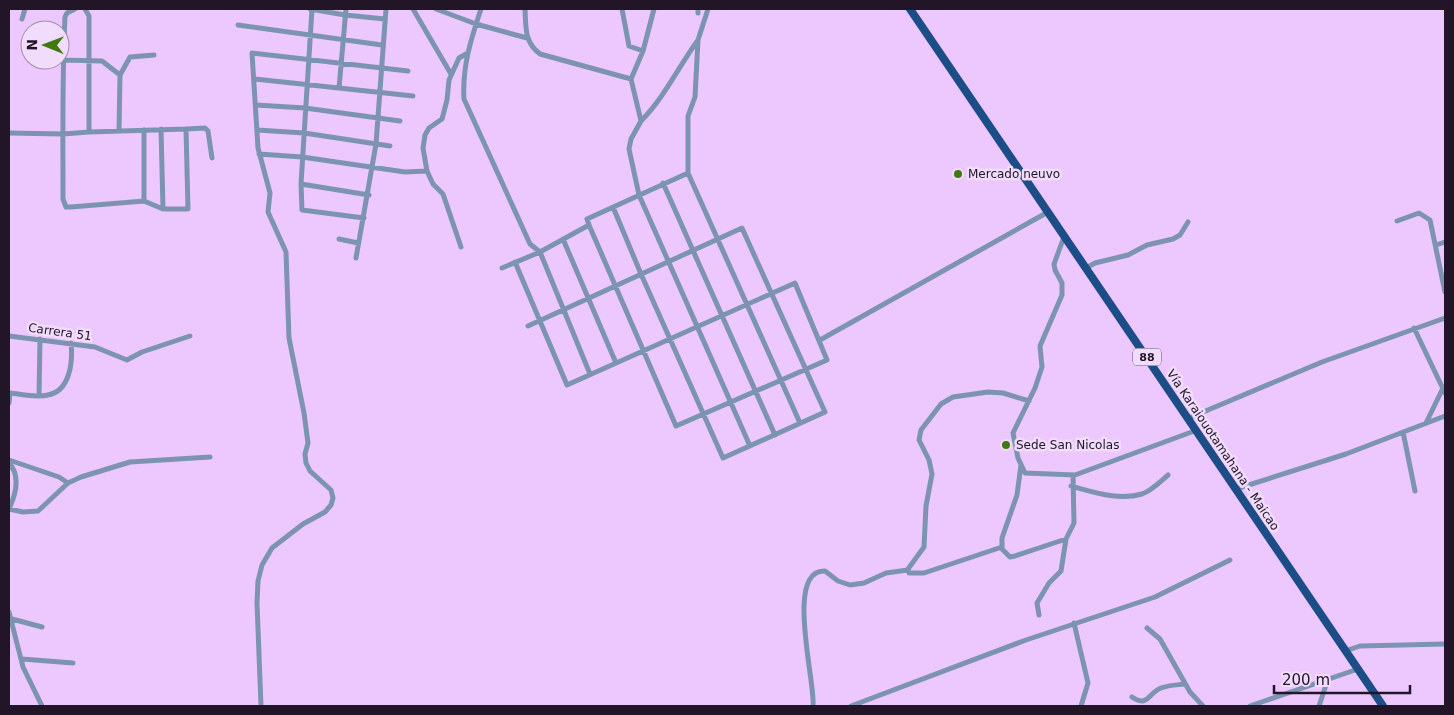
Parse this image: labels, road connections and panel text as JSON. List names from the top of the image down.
{
  "streets": {
    "highway": ["88", "Vía Karaiouotamahana - Maicao"],
    "street": ["Carrera 51"]
  },
  "places": ["Mercado neuvo", "Sede San Nicolas"],
  "scale_bar": "200 m",
  "north": "left"
}
